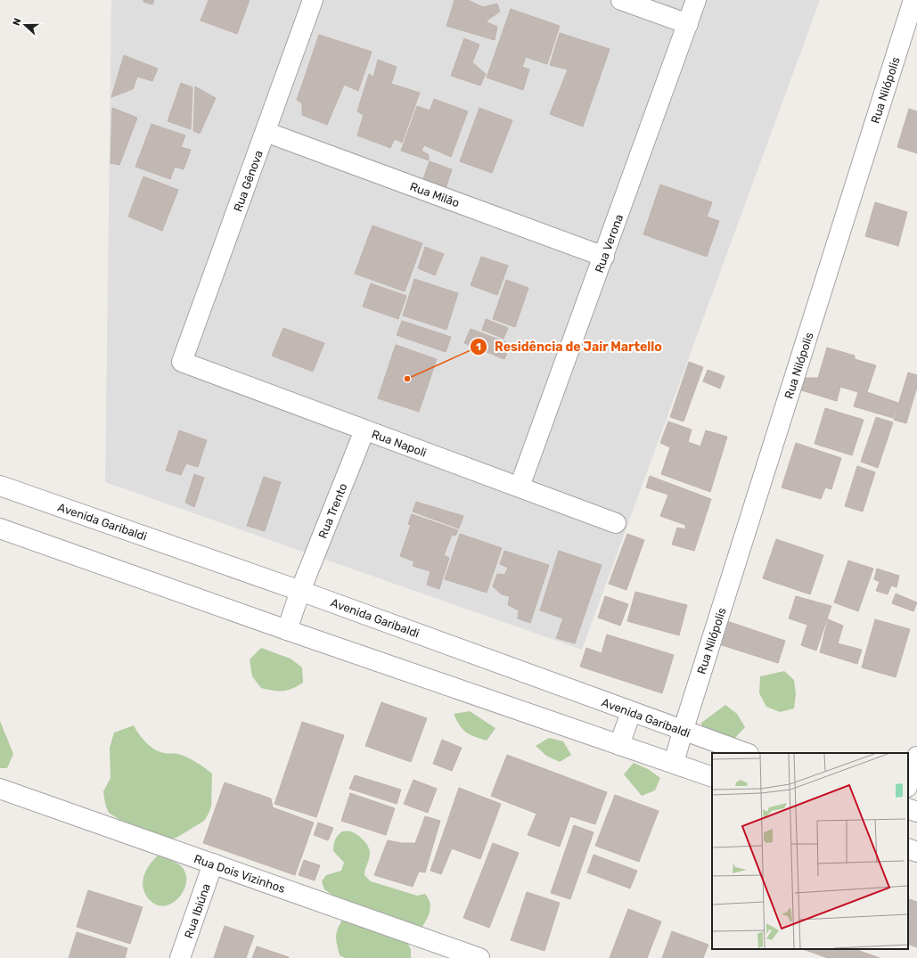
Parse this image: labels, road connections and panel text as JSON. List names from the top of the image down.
{
  "streets": {
    "street": [
      "Rua Nilópolis",
      "Rua Gênova",
      "Rua Milão",
      "Rua Verona",
      "Rua Napoli",
      "Rua Trento",
      "Avenida Garibaldi",
      "Rua Dois Vizinhos",
      "Rua Ibiúna"
    ]
  },
  "crossings": [
    ["Rua Nilópolis", "Avenida Garibaldi"],
    ["Rua Gênova", "Rua Milão"],
    ["Rua Gênova", "Rua Napoli"],
    ["Rua Milão", "Rua Verona"],
    ["Rua Verona", "Rua Napoli"],
    ["Rua Napoli", "Rua Trento"],
    ["Rua Trento", "Avenida Garibaldi"],
    ["Rua Dois Vizinhos", "Rua Ibiúna"]
  ],
  "places": ["Residência de Jair Martello"],
  "north": "left"
}
